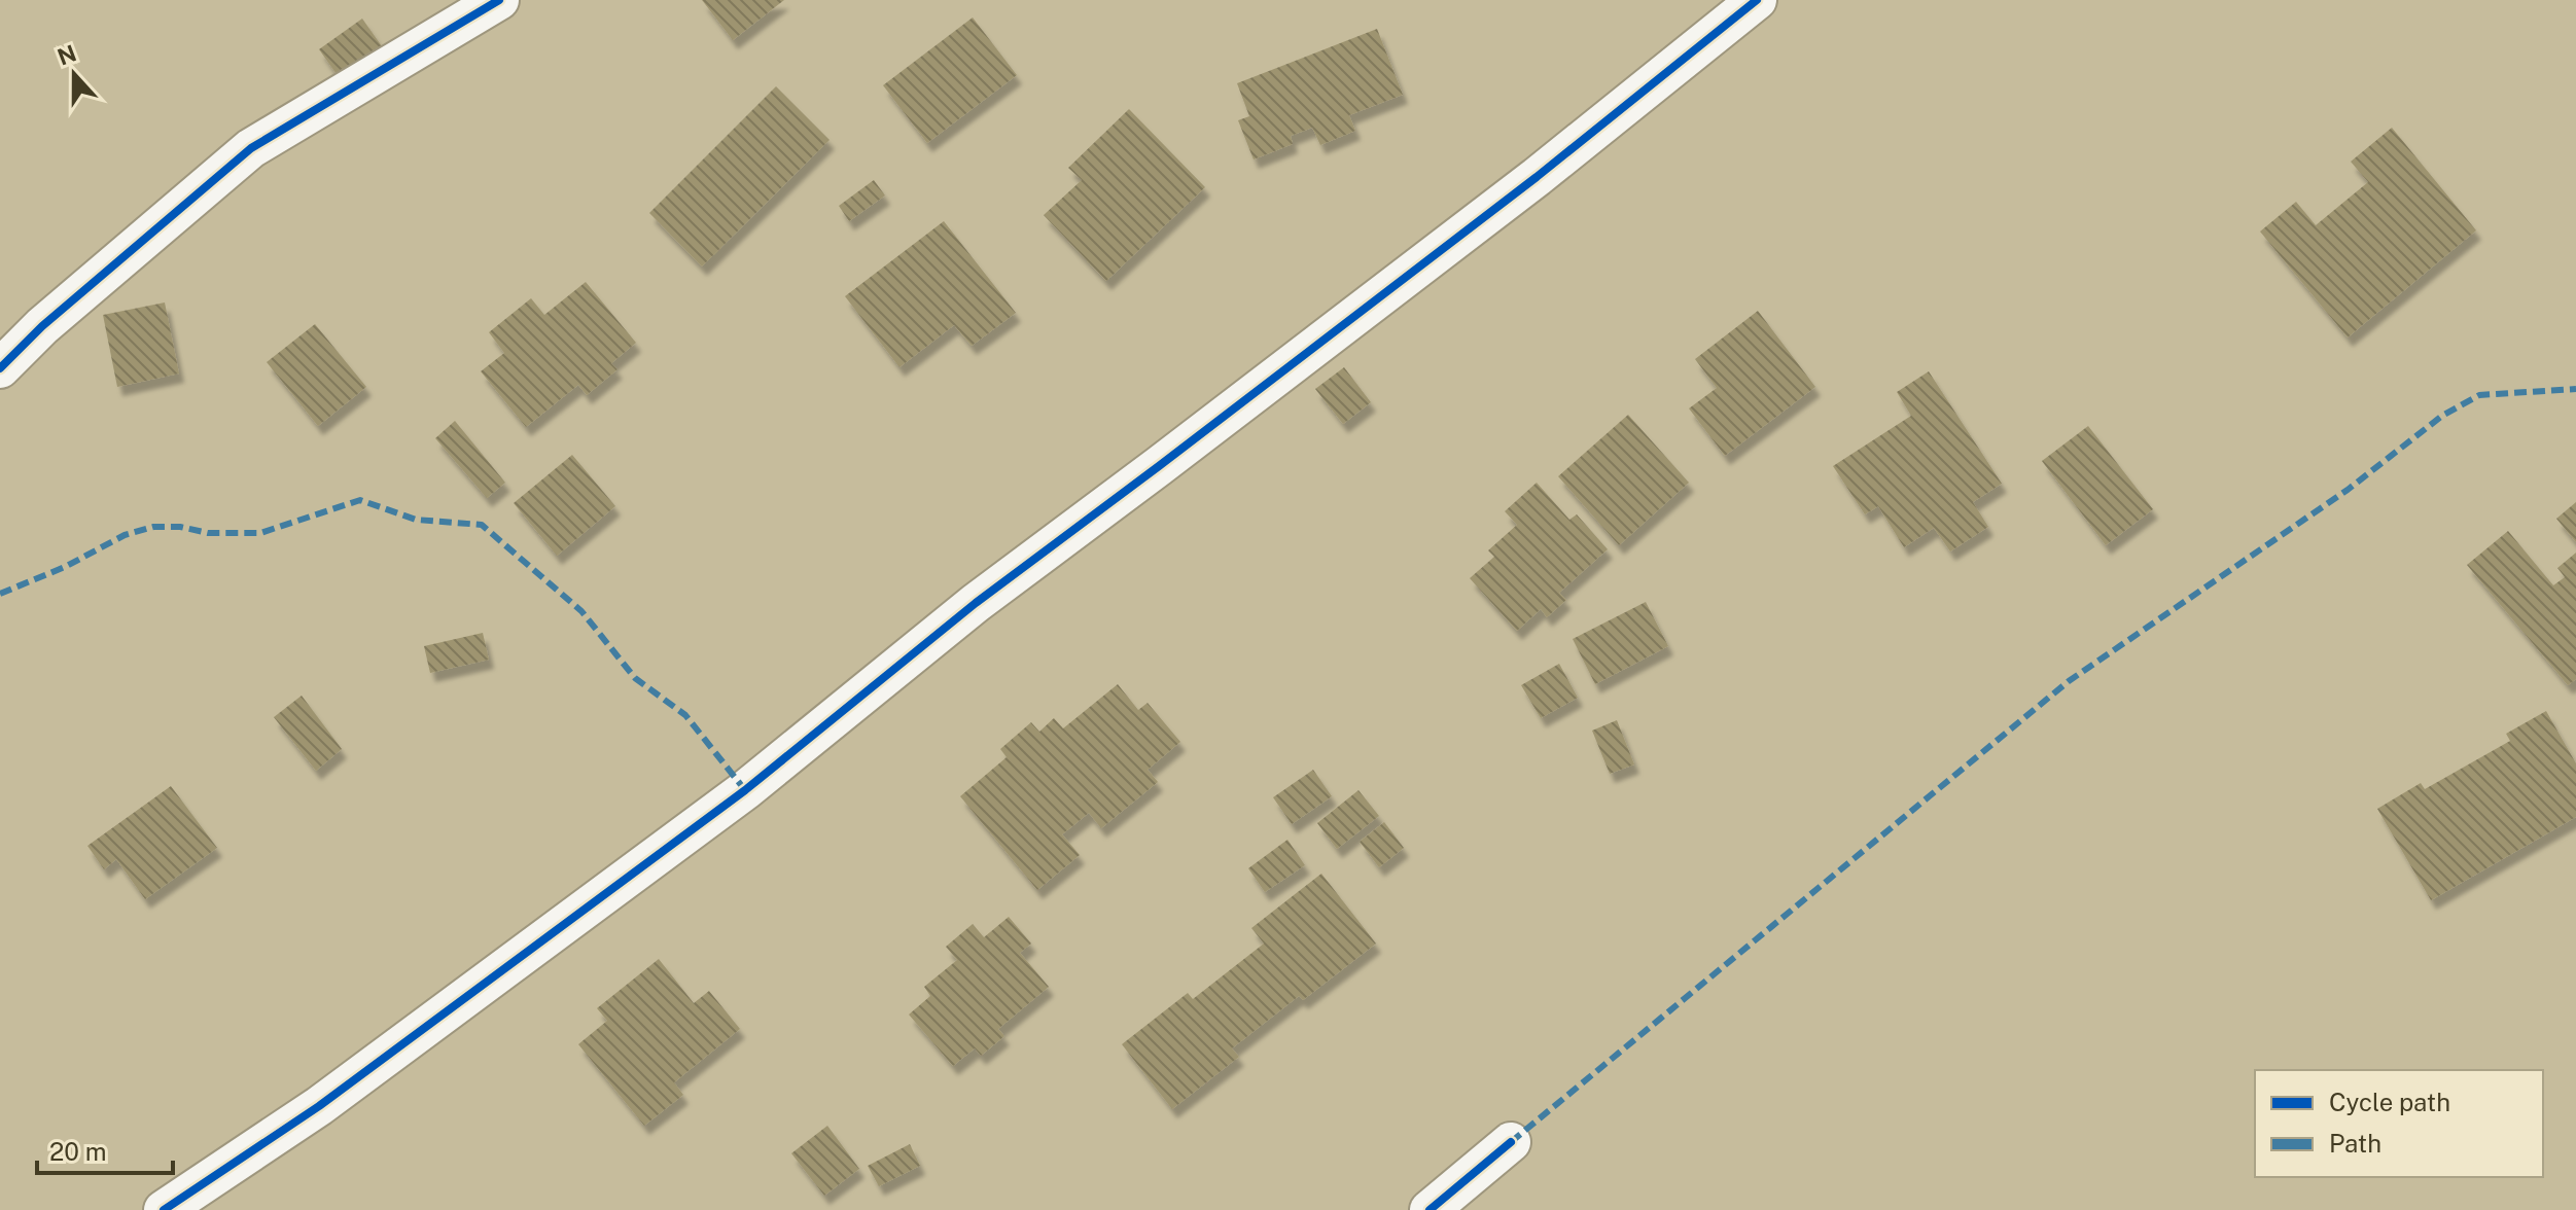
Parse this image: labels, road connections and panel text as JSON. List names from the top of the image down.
{
  "legend": ["Cycle path", "Path"],
  "scale_bar": "20 m",
  "north": "top"
}
